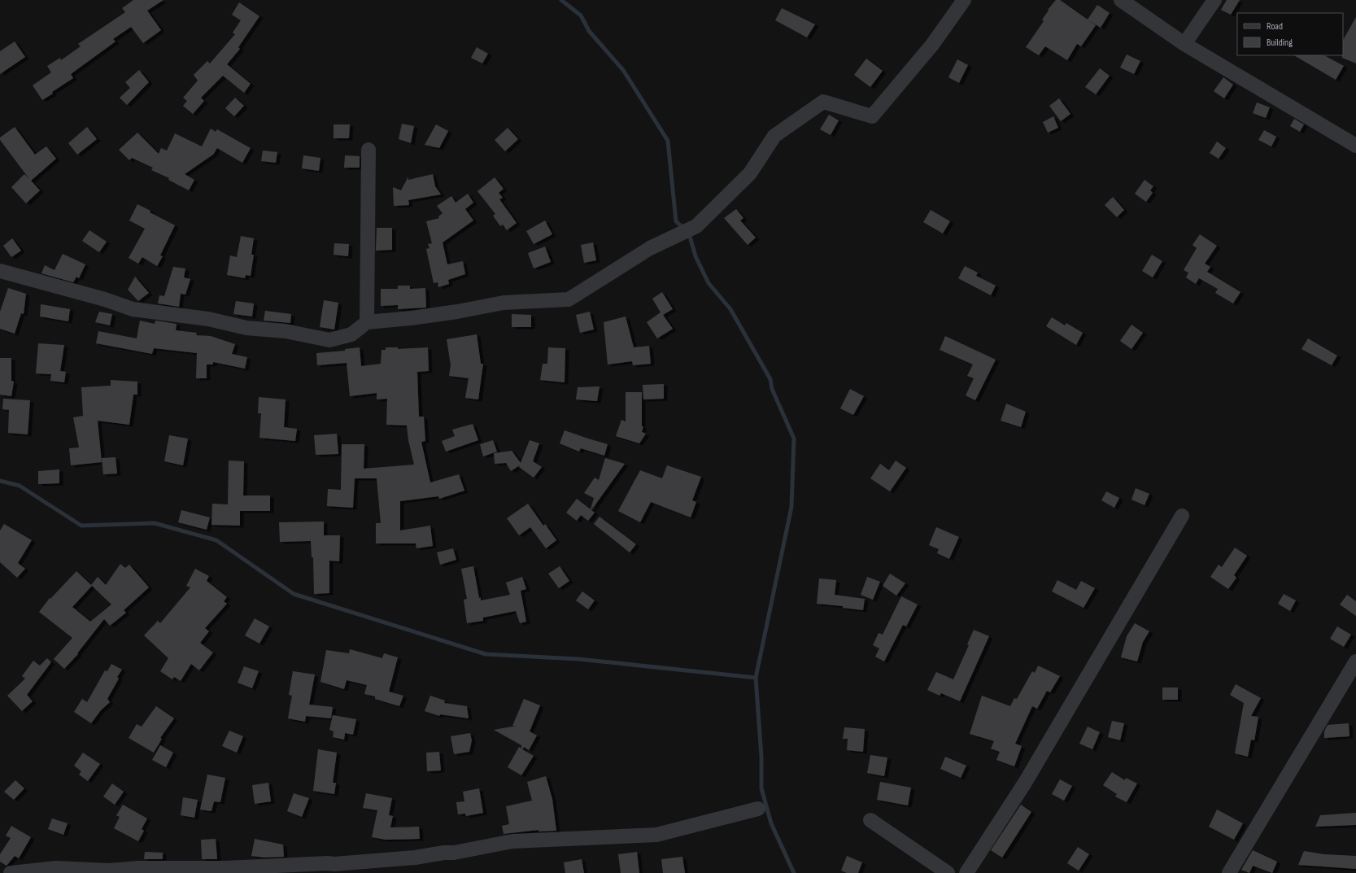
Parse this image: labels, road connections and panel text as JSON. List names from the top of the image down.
{
  "legend": ["Road", "Building"]
}
